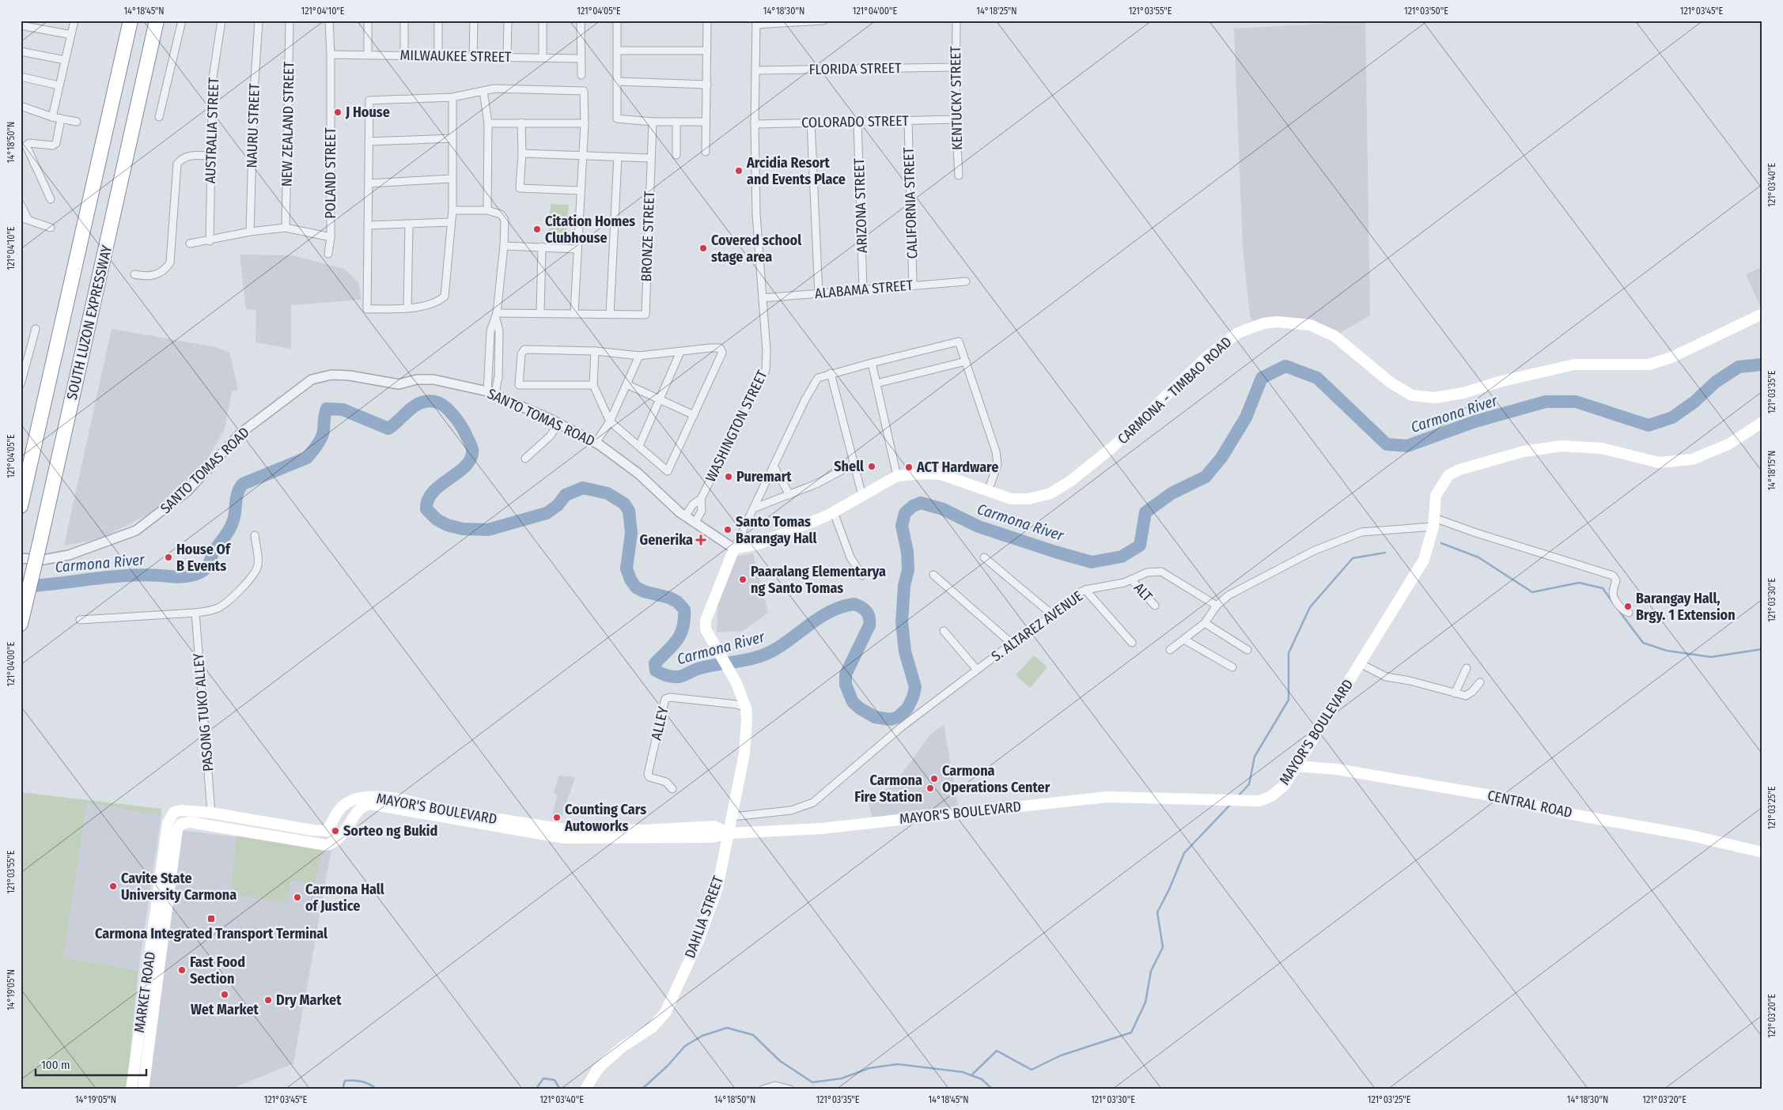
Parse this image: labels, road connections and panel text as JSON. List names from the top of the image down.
{
  "streets": {
    "highway": ["SOUTH LUZON EXPRESSWAY"],
    "main road": [
      "CARMONA - TIMBAO ROAD",
      "MAYOR'S BOULEVARD",
      "CENTRAL ROAD",
      "DAHLIA STREET",
      "MARKET ROAD"
    ],
    "street": [
      "MILWAUKEE STREET",
      "FLORIDA STREET",
      "KENTUCKY STREET",
      "COLORADO STREET",
      "NEW ZEALAND STREET",
      "NAURU STREET",
      "AUSTRALIA STREET",
      "POLAND STREET",
      "CALIFORNIA STREET",
      "ARIZONA STREET",
      "BRONZE STREET",
      "ALABAMA STREET",
      "SANTO TOMAS ROAD",
      "WASHINGTON STREET",
      "ALT",
      "S. ALTAREZ AVENUE",
      "PASONG TUKO ALLEY",
      "ALLEY"
    ]
  },
  "crossings": [
    ["MILWAUKEE STREET", "POLAND STREET"],
    ["FLORIDA STREET", "KENTUCKY STREET"],
    ["FLORIDA STREET", "WASHINGTON STREET"],
    ["KENTUCKY STREET", "COLORADO STREET"],
    ["COLORADO STREET", "CALIFORNIA STREET"],
    ["COLORADO STREET", "ARIZONA STREET"],
    ["COLORADO STREET", "WASHINGTON STREET"],
    ["CALIFORNIA STREET", "ALABAMA STREET"],
    ["ARIZONA STREET", "ALABAMA STREET"],
    ["ALABAMA STREET", "WASHINGTON STREET"],
    ["CARMONA - TIMBAO ROAD", "SANTO TOMAS ROAD"],
    ["CARMONA - TIMBAO ROAD", "DAHLIA STREET"],
    ["SANTO TOMAS ROAD", "WASHINGTON STREET"],
    ["SANTO TOMAS ROAD", "DAHLIA STREET"],
    ["ALT", "S. ALTAREZ AVENUE"],
    ["S. ALTAREZ AVENUE", "DAHLIA STREET"],
    ["PASONG TUKO ALLEY", "MAYOR'S BOULEVARD"],
    ["ALLEY", "DAHLIA STREET"],
    ["MAYOR'S BOULEVARD", "CENTRAL ROAD"],
    ["MAYOR'S BOULEVARD", "DAHLIA STREET"],
    ["MAYOR'S BOULEVARD", "MARKET ROAD"]
  ],
  "water": ["Carmona River"],
  "places": {
    "other": [
      "J House",
      "Arcidia Resort and Events Place",
      "Citation Homes Clubhouse",
      "Covered school stage area",
      "Shell",
      "ACT Hardware",
      "Puremart",
      "Santo Tomas Barangay Hall",
      "House Of B Events",
      "Paaralang Elementarya ng Santo Tomas",
      "Barangay Hall, Brgy. 1 Extension",
      "Carmona Operations Center",
      "Carmona Fire Station",
      "Counting Cars Autoworks",
      "Sorteo ng Bukid",
      "Cavite State University Carmona",
      "Carmona Hall of Justice",
      "Fast Food Section",
      "Wet Market",
      "Dry Market"
    ],
    "health": ["Generika"],
    "transit": ["Carmona Integrated Transport Terminal"]
  },
  "scale_bar": "100 m",
  "coordinates": [
    "14°18'45\"N",
    "121°04'10\"E",
    "121°04'05\"E",
    "14°18'30\"N",
    "121°04'00\"E",
    "14°18'25\"N",
    "121°03'55\"E",
    "121°03'50\"E",
    "121°03'45\"E",
    "14°18'50\"N",
    "121°03'40\"E",
    "121°03'35\"E",
    "14°18'15\"N",
    "121°03'30\"E",
    "121°03'25\"E",
    "14°19'05\"N",
    "121°03'20\"E"
  ]
}
